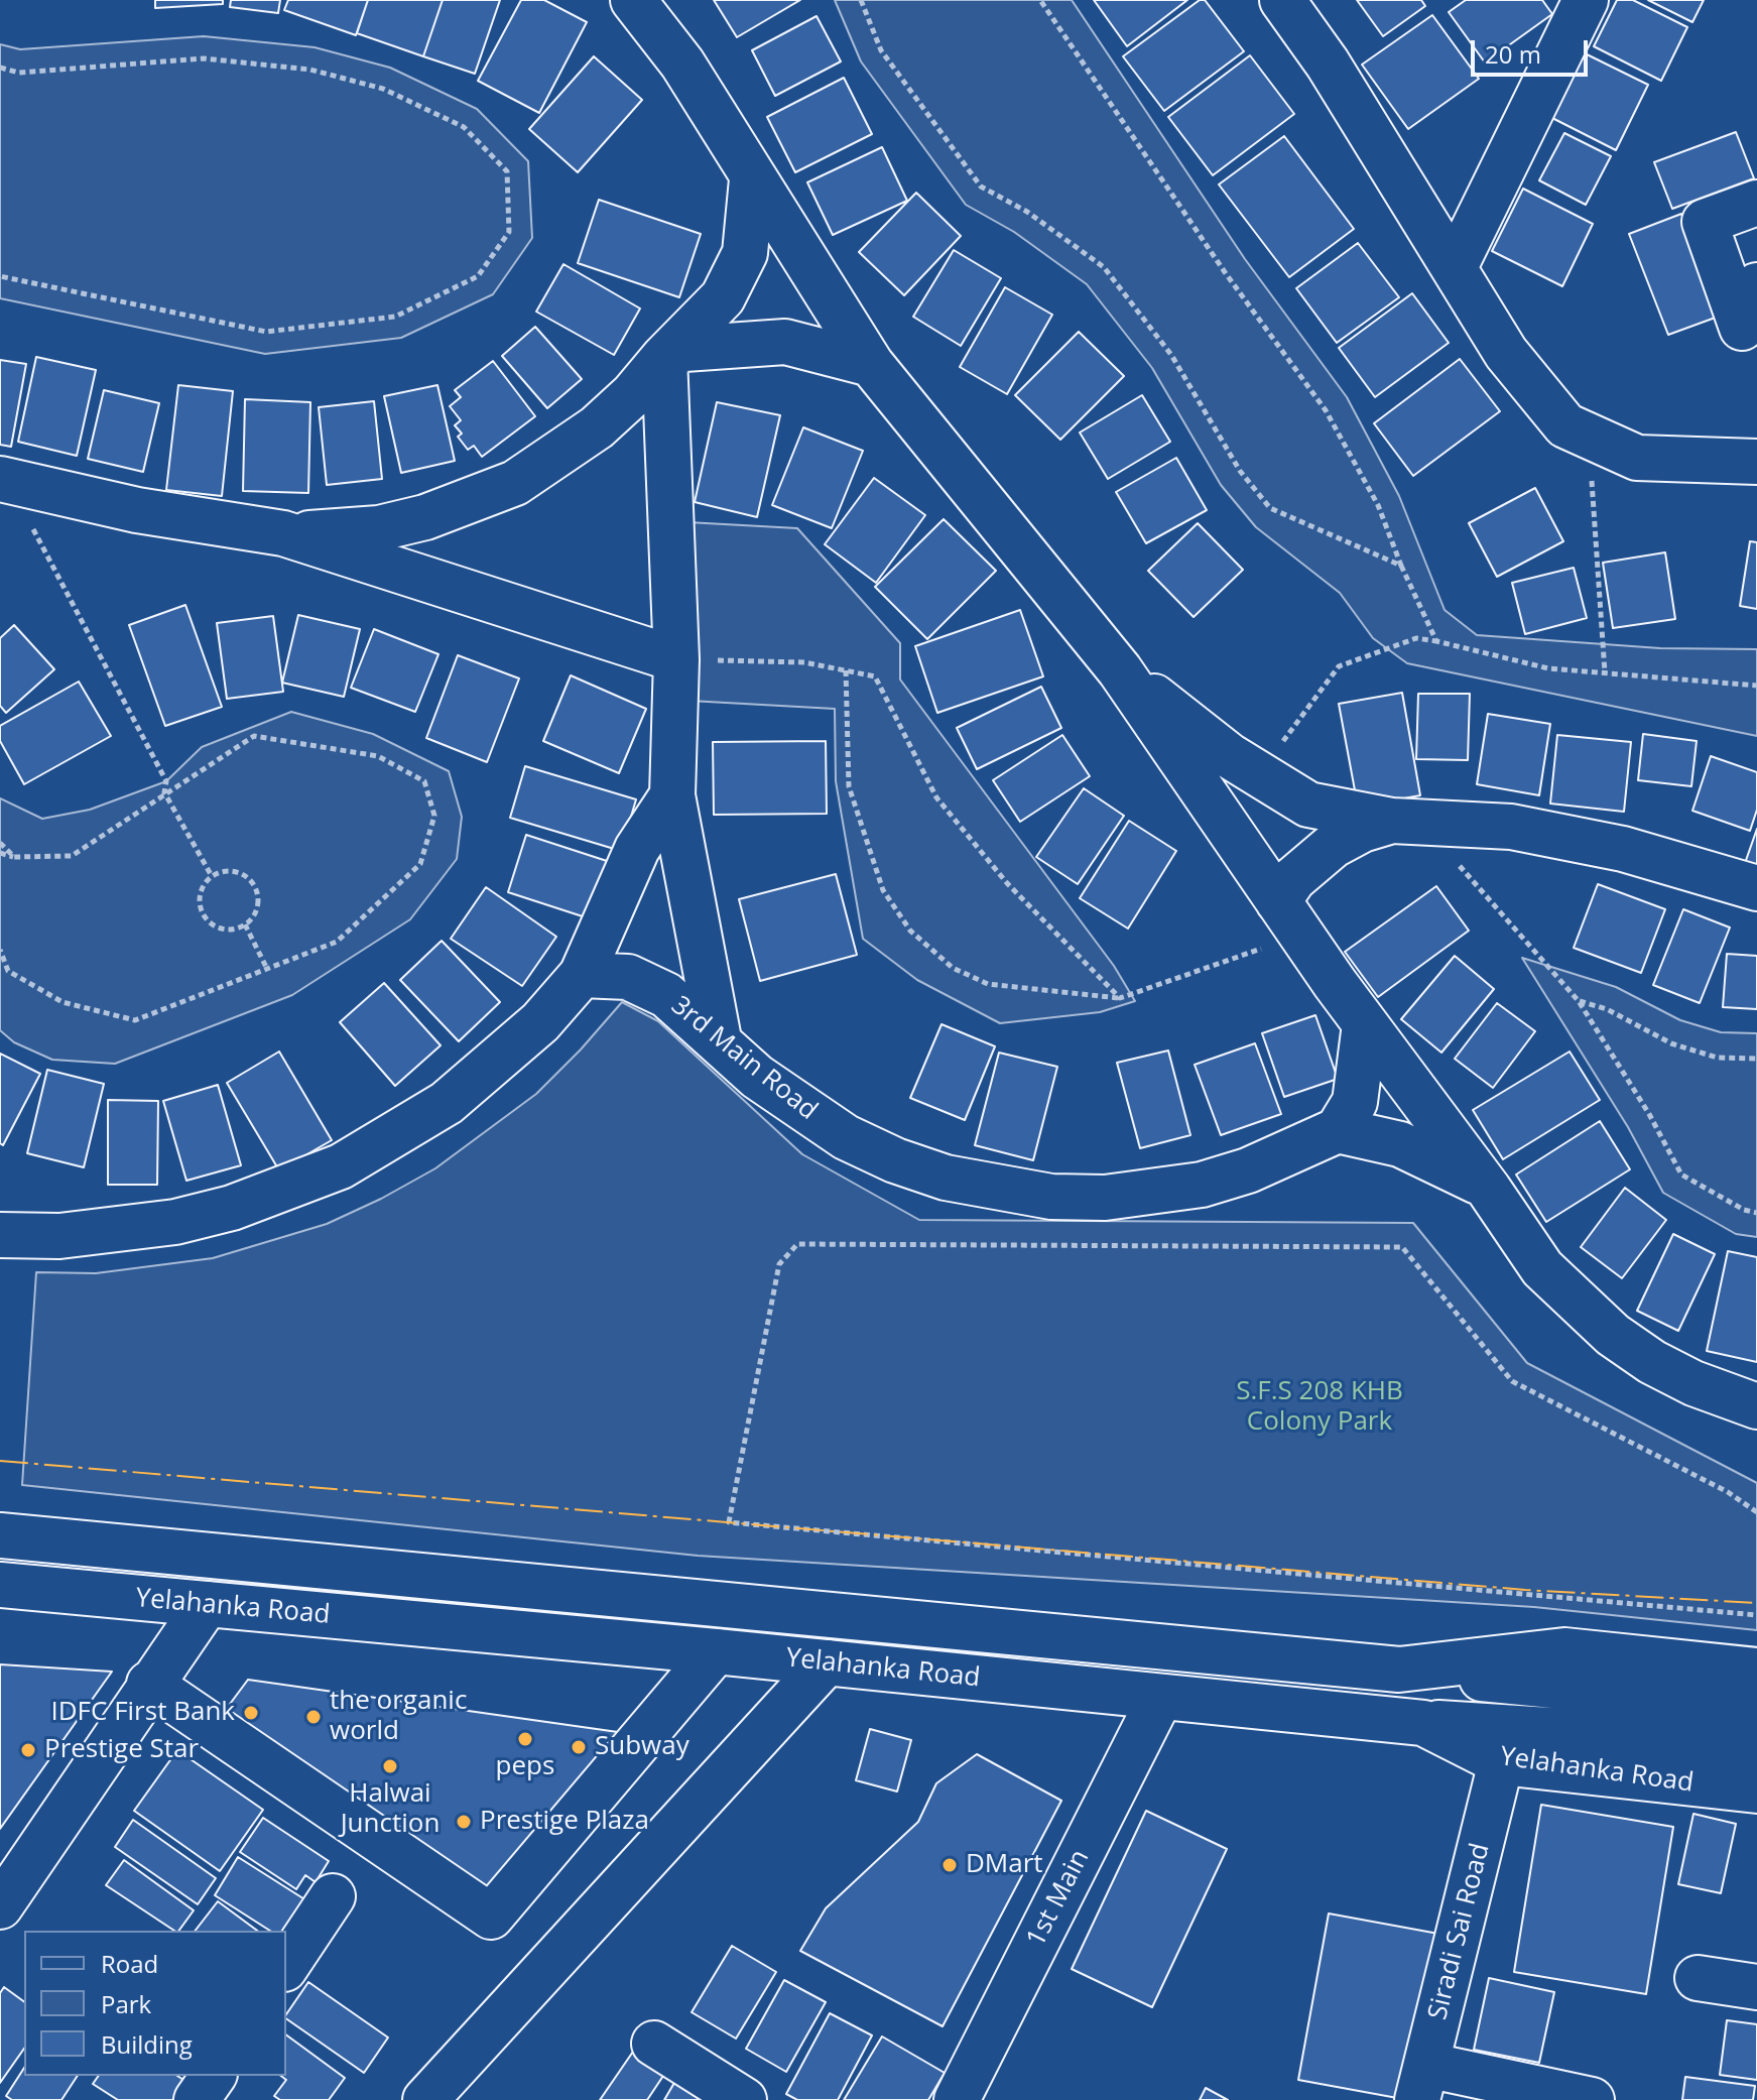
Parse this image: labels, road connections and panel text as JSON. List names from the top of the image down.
{
  "streets": {
    "street": [
      "3rd Main Road",
      "Yelahanka Road",
      "1st Main",
      "Siradi Sai Road"
    ]
  },
  "crossings": [
    ["Yelahanka Road", "1st Main"],
    ["Yelahanka Road", "Siradi Sai Road"]
  ],
  "parks": ["S.F.S 208 KHB Colony Park"],
  "places": [
    "IDFC First Bank",
    "the organic world",
    "peps",
    "Subway",
    "Prestige Star",
    "Halwai Junction",
    "Prestige Plaza",
    "DMart"
  ],
  "legend": ["Road", "Park", "Building"],
  "scale_bar": "20 m"
}
